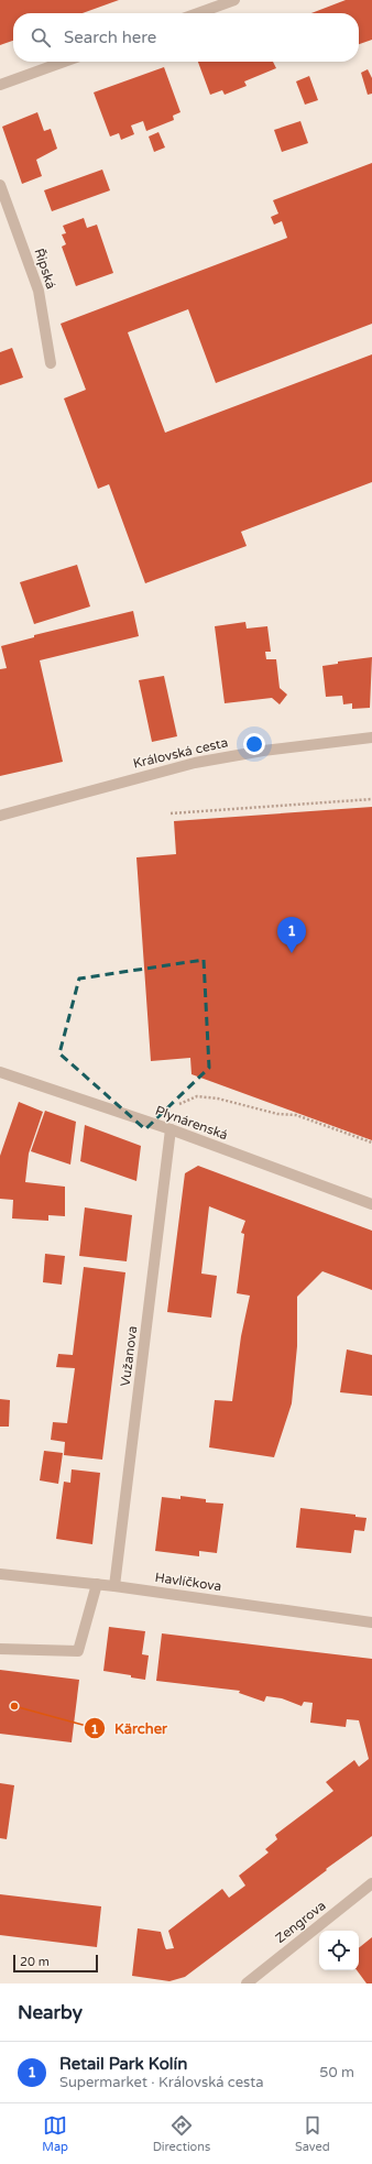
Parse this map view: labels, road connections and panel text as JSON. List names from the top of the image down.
{
  "streets": {
    "street": [
      "Řipská",
      "Královská cesta",
      "Plynárenská",
      "Vužanova",
      "Havlíčkova",
      "Zengrova"
    ]
  },
  "crossings": [
    ["Plynárenská", "Vužanova"],
    ["Vužanova", "Havlíčkova"]
  ],
  "places": ["Kärcher"],
  "scale_bar": "20 m",
  "page": {
    "search": "Search here",
    "pins": "1",
    "scale": "20 m",
    "heading": "Nearby",
    "list": [
      {
        "mark": "1",
        "name": "Retail Park Kolín",
        "note": "Supermarket · Královská cesta",
        "value": "50 m"
      }
    ],
    "nav": ["Map", "Directions", "Saved"]
  }
}
